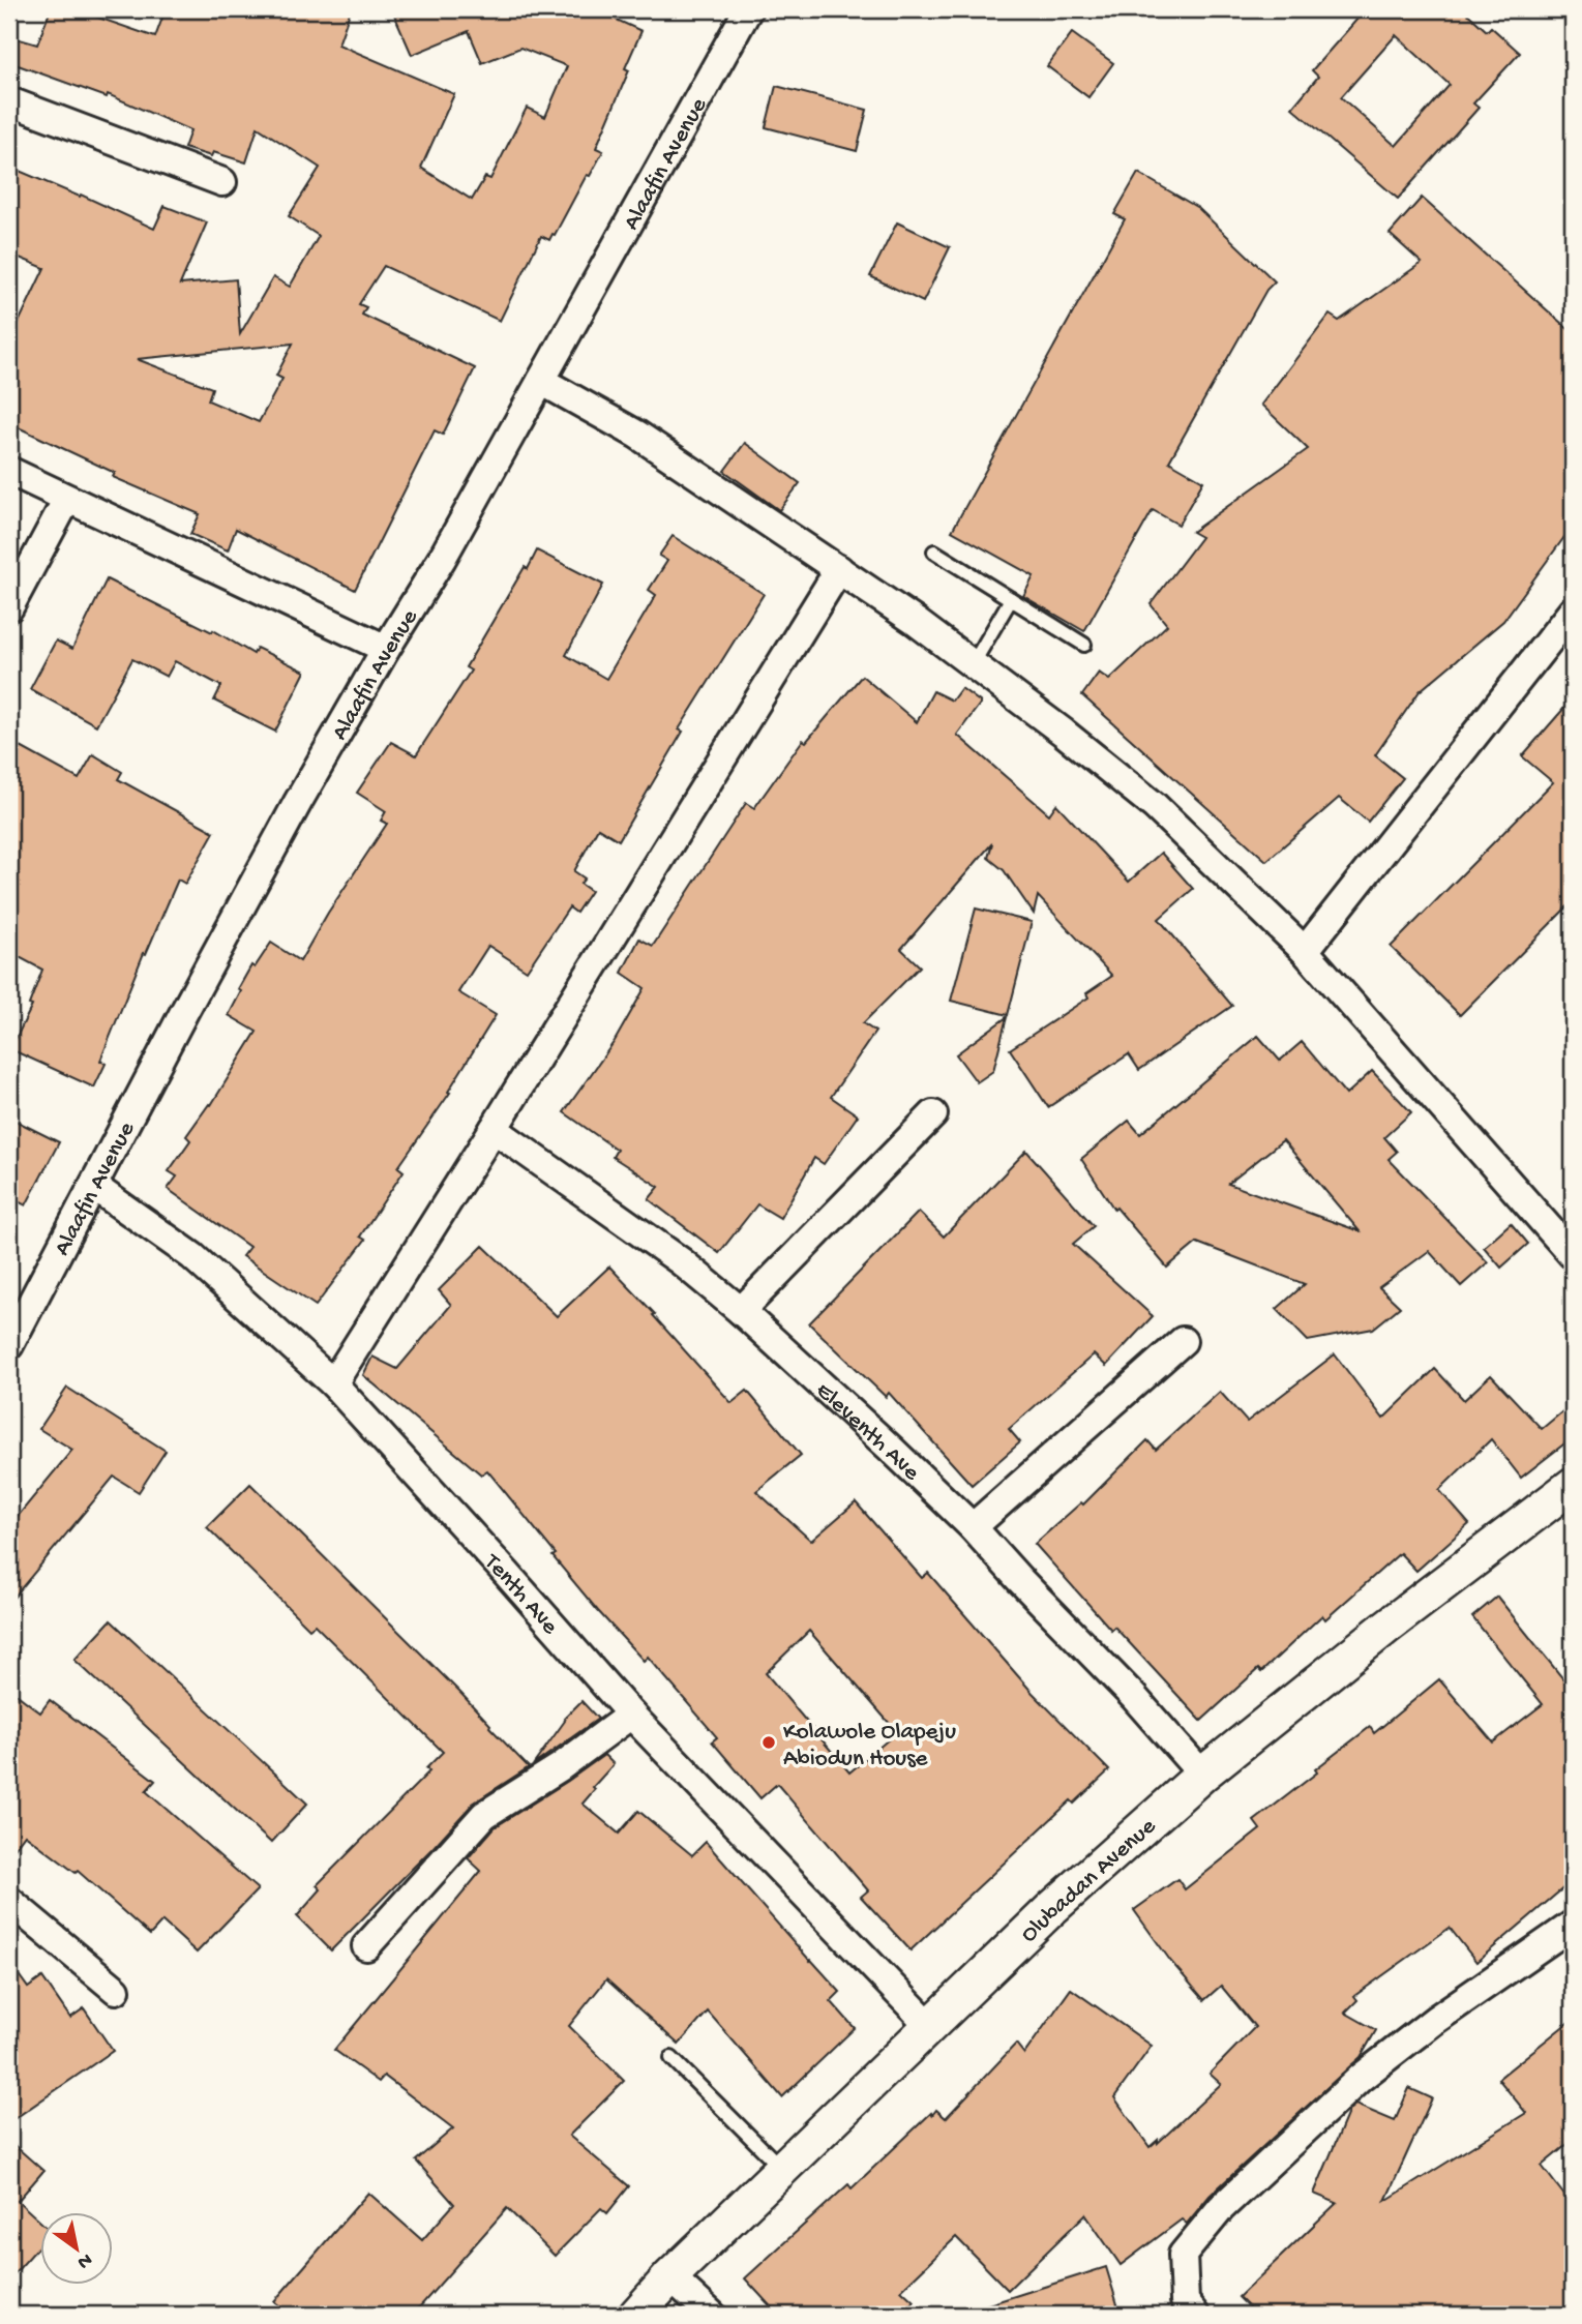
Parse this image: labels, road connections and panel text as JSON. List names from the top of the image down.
{
  "streets": {
    "street": [
      "Alaafin Avenue",
      "Eleventh Ave",
      "Tenth Ave",
      "Olubadan Avenue"
    ]
  },
  "crossings": [
    ["Alaafin Avenue", "Tenth Ave"],
    ["Eleventh Ave", "Olubadan Avenue"],
    ["Tenth Ave", "Olubadan Avenue"]
  ],
  "places": ["Kolawole Olapeju Abiodun House"],
  "north": "bottom right"
}
